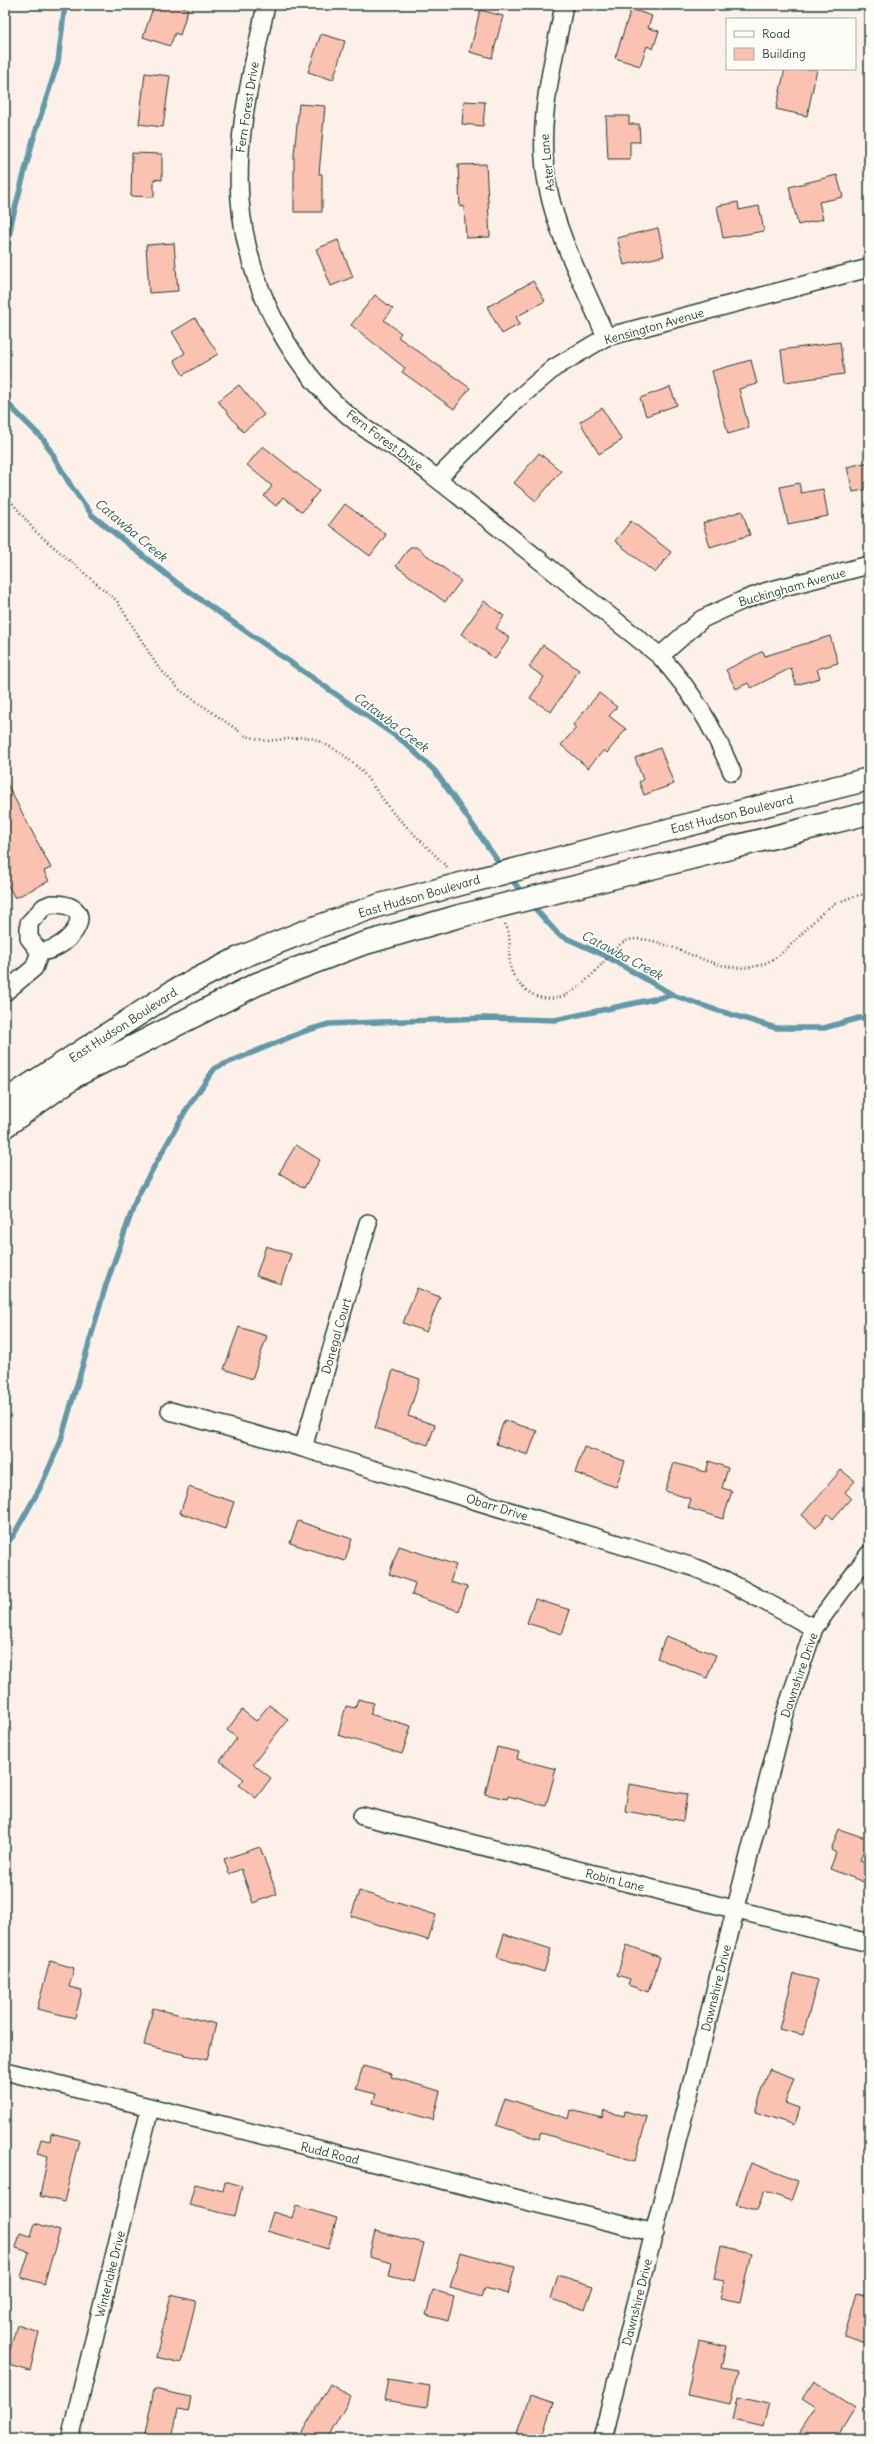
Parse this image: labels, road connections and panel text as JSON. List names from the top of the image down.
{
  "streets": {
    "main road": ["East Hudson Boulevard"],
    "street": [
      "Fern Forest Drive",
      "Aster Lane",
      "Kensington Avenue",
      "Buckingham Avenue",
      "Donegal Court",
      "Obarr Drive",
      "Dawnshire Drive",
      "Robin Lane",
      "Rudd Road",
      "Winterlake Drive"
    ]
  },
  "crossings": [
    ["Fern Forest Drive", "Kensington Avenue"],
    ["Fern Forest Drive", "Buckingham Avenue"],
    ["Aster Lane", "Kensington Avenue"],
    ["Donegal Court", "Obarr Drive"],
    ["Obarr Drive", "Dawnshire Drive"],
    ["Dawnshire Drive", "Robin Lane"],
    ["Dawnshire Drive", "Rudd Road"],
    ["Rudd Road", "Winterlake Drive"]
  ],
  "water": ["Catawba Creek"],
  "legend": ["Road", "Building"]
}
